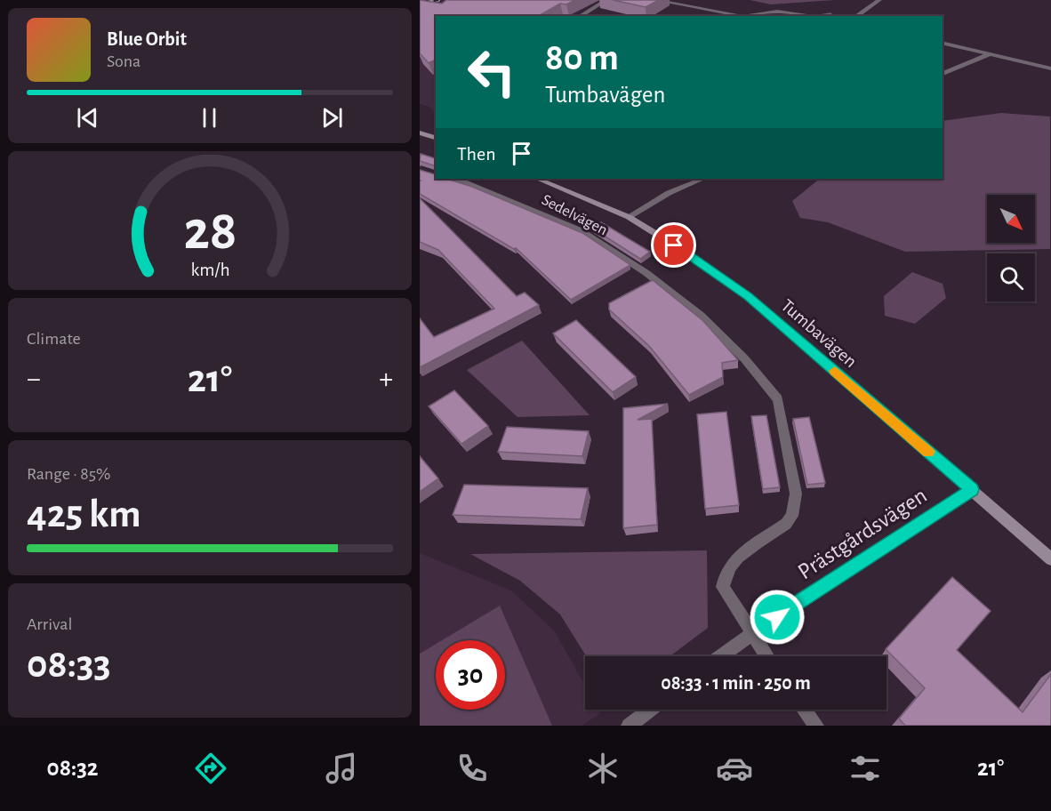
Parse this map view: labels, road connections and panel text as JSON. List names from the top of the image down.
{
  "streets": {
    "main road": ["Tumbavägen"],
    "street": ["Sedelvägen", "Prästgårdsvägen"]
  },
  "crossings": [
    ["Sedelvägen", "Prästgårdsvägen"],
    ["Tumbavägen", "Prästgårdsvägen"]
  ],
  "north": "bottom right",
  "page": {
    "turn": ["80 m", "Tumbavägen"],
    "song": ["Blue Orbit", "Sona"],
    "then": "Then",
    "tile": [
      "Climate",
      ["Range · 85%", "425 km"],
      ["Arrival", "08:33"]
    ],
    "heat": ["−", "21°", "+"],
    "limit": "30",
    "trip": "08:33 · 1 min · 250 m",
    "tabs": ["08:32", "21°"],
    "gauge": ["28", "km/h"]
  }
}
